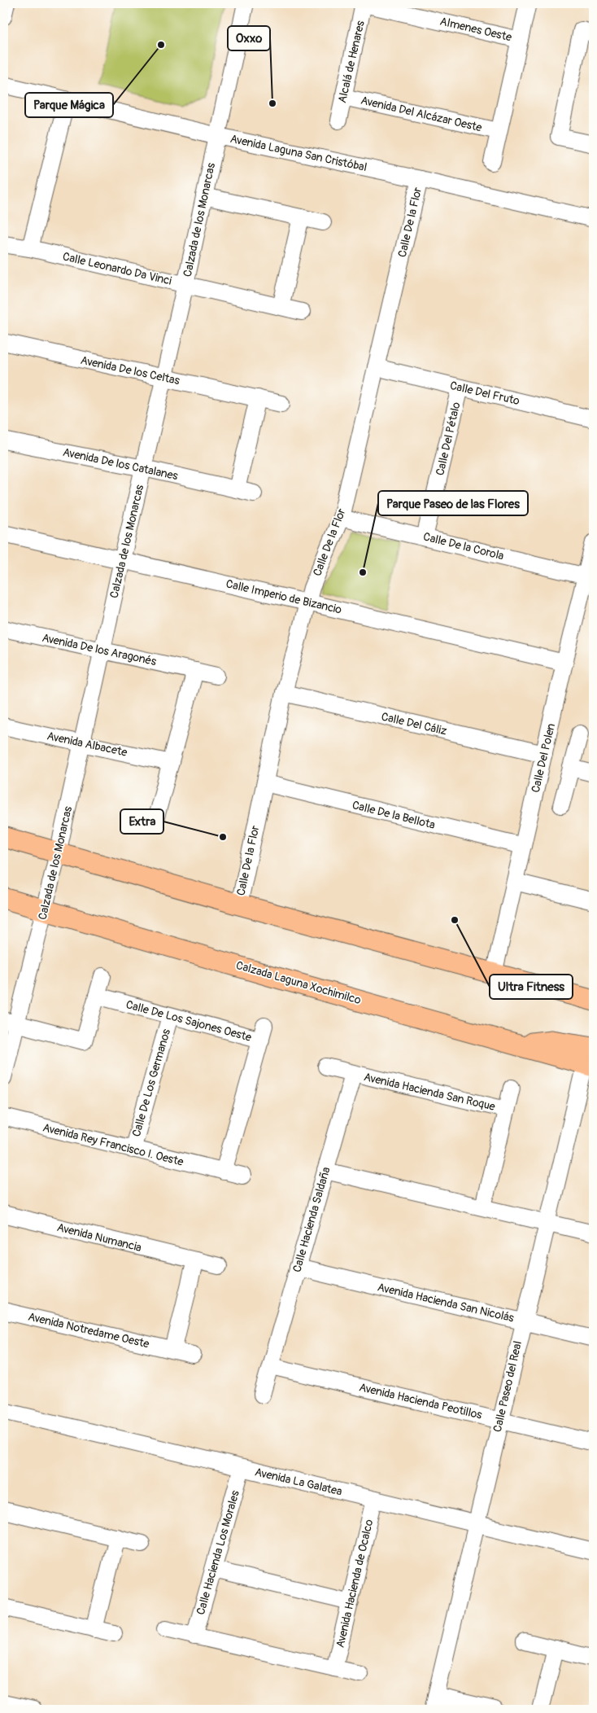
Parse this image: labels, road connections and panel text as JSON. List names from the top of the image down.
{
  "streets": {
    "main road": ["Calzada Laguna Xochimilco"],
    "street": [
      "Almenes Oeste",
      "Alcalá de Henares",
      "Avenida Del Alcázar Oeste",
      "Avenida Laguna San Cristóbal",
      "Calzada de los Monarcas",
      "Calle De la Flor",
      "Calle Leonardo Da Vinci",
      "Avenida De los Celtas",
      "Calle Del Fruto",
      "Calle Del Pétalo",
      "Avenida De los Catalanes",
      "Calle De la Corola",
      "Calle Imperio de Bizancio",
      "Avenida De los Aragonés",
      "Calle Del Cáliz",
      "Avenida Albacete",
      "Calle Del Polen",
      "Calle De la Bellota",
      "Calle De Los Sajones Oeste",
      "Calle De Los Germanos",
      "Avenida Hacienda San Roque",
      "Avenida Rey Francisco I. Oeste",
      "Calle Hacienda Saldaña",
      "Avenida Numancia",
      "Avenida Hacienda San Nicolás",
      "Avenida Notredame Oeste",
      "Calle Paseo del Real",
      "Avenida Hacienda Peotillos",
      "Avenida La Galatea",
      "Calle Hacienda Los Morales",
      "Avenida Hacienda de Ocalco"
    ]
  },
  "crossings": [
    ["Almenes Oeste", "Alcalá de Henares"],
    ["Alcalá de Henares", "Avenida Del Alcázar Oeste"],
    ["Avenida Laguna San Cristóbal", "Calzada de los Monarcas"],
    ["Avenida Laguna San Cristóbal", "Calle De la Flor"],
    ["Calzada de los Monarcas", "Calle Leonardo Da Vinci"],
    ["Calzada de los Monarcas", "Avenida De los Celtas"],
    ["Calzada de los Monarcas", "Avenida De los Catalanes"],
    ["Calzada de los Monarcas", "Calle Imperio de Bizancio"],
    ["Calzada de los Monarcas", "Avenida De los Aragonés"],
    ["Calzada de los Monarcas", "Avenida Albacete"],
    ["Calzada de los Monarcas", "Calzada Laguna Xochimilco"],
    ["Calle De la Flor", "Calle Del Fruto"],
    ["Calle De la Flor", "Calle De la Corola"],
    ["Calle De la Flor", "Calle Imperio de Bizancio"],
    ["Calle De la Flor", "Calle Del Cáliz"],
    ["Calle De la Flor", "Calle De la Bellota"],
    ["Calle Del Fruto", "Calle Del Pétalo"],
    ["Calle Del Pétalo", "Calle De la Corola"],
    ["Calle De la Corola", "Calle Del Polen"],
    ["Calle Imperio de Bizancio", "Calle Del Polen"],
    ["Calle Del Cáliz", "Calle Del Polen"],
    ["Calle Del Polen", "Calle De la Bellota"],
    ["Calzada Laguna Xochimilco", "Calle Paseo del Real"],
    ["Calle De Los Sajones Oeste", "Calle De Los Germanos"],
    ["Calle De Los Sajones Oeste", "Avenida Rey Francisco I. Oeste"],
    ["Calle De Los Germanos", "Avenida Rey Francisco I. Oeste"],
    ["Avenida Hacienda San Roque", "Calle Hacienda Saldaña"],
    ["Calle Hacienda Saldaña", "Avenida Hacienda San Nicolás"],
    ["Calle Hacienda Saldaña", "Avenida Hacienda Peotillos"],
    ["Avenida Hacienda San Nicolás", "Calle Paseo del Real"],
    ["Calle Paseo del Real", "Avenida Hacienda Peotillos"],
    ["Calle Paseo del Real", "Avenida La Galatea"],
    ["Avenida La Galatea", "Calle Hacienda Los Morales"],
    ["Avenida La Galatea", "Avenida Hacienda de Ocalco"]
  ],
  "places": [
    "Parque Mágica",
    "Oxxo",
    "Parque Paseo de las Flores",
    "Extra",
    "Ultra Fitness"
  ]
}
